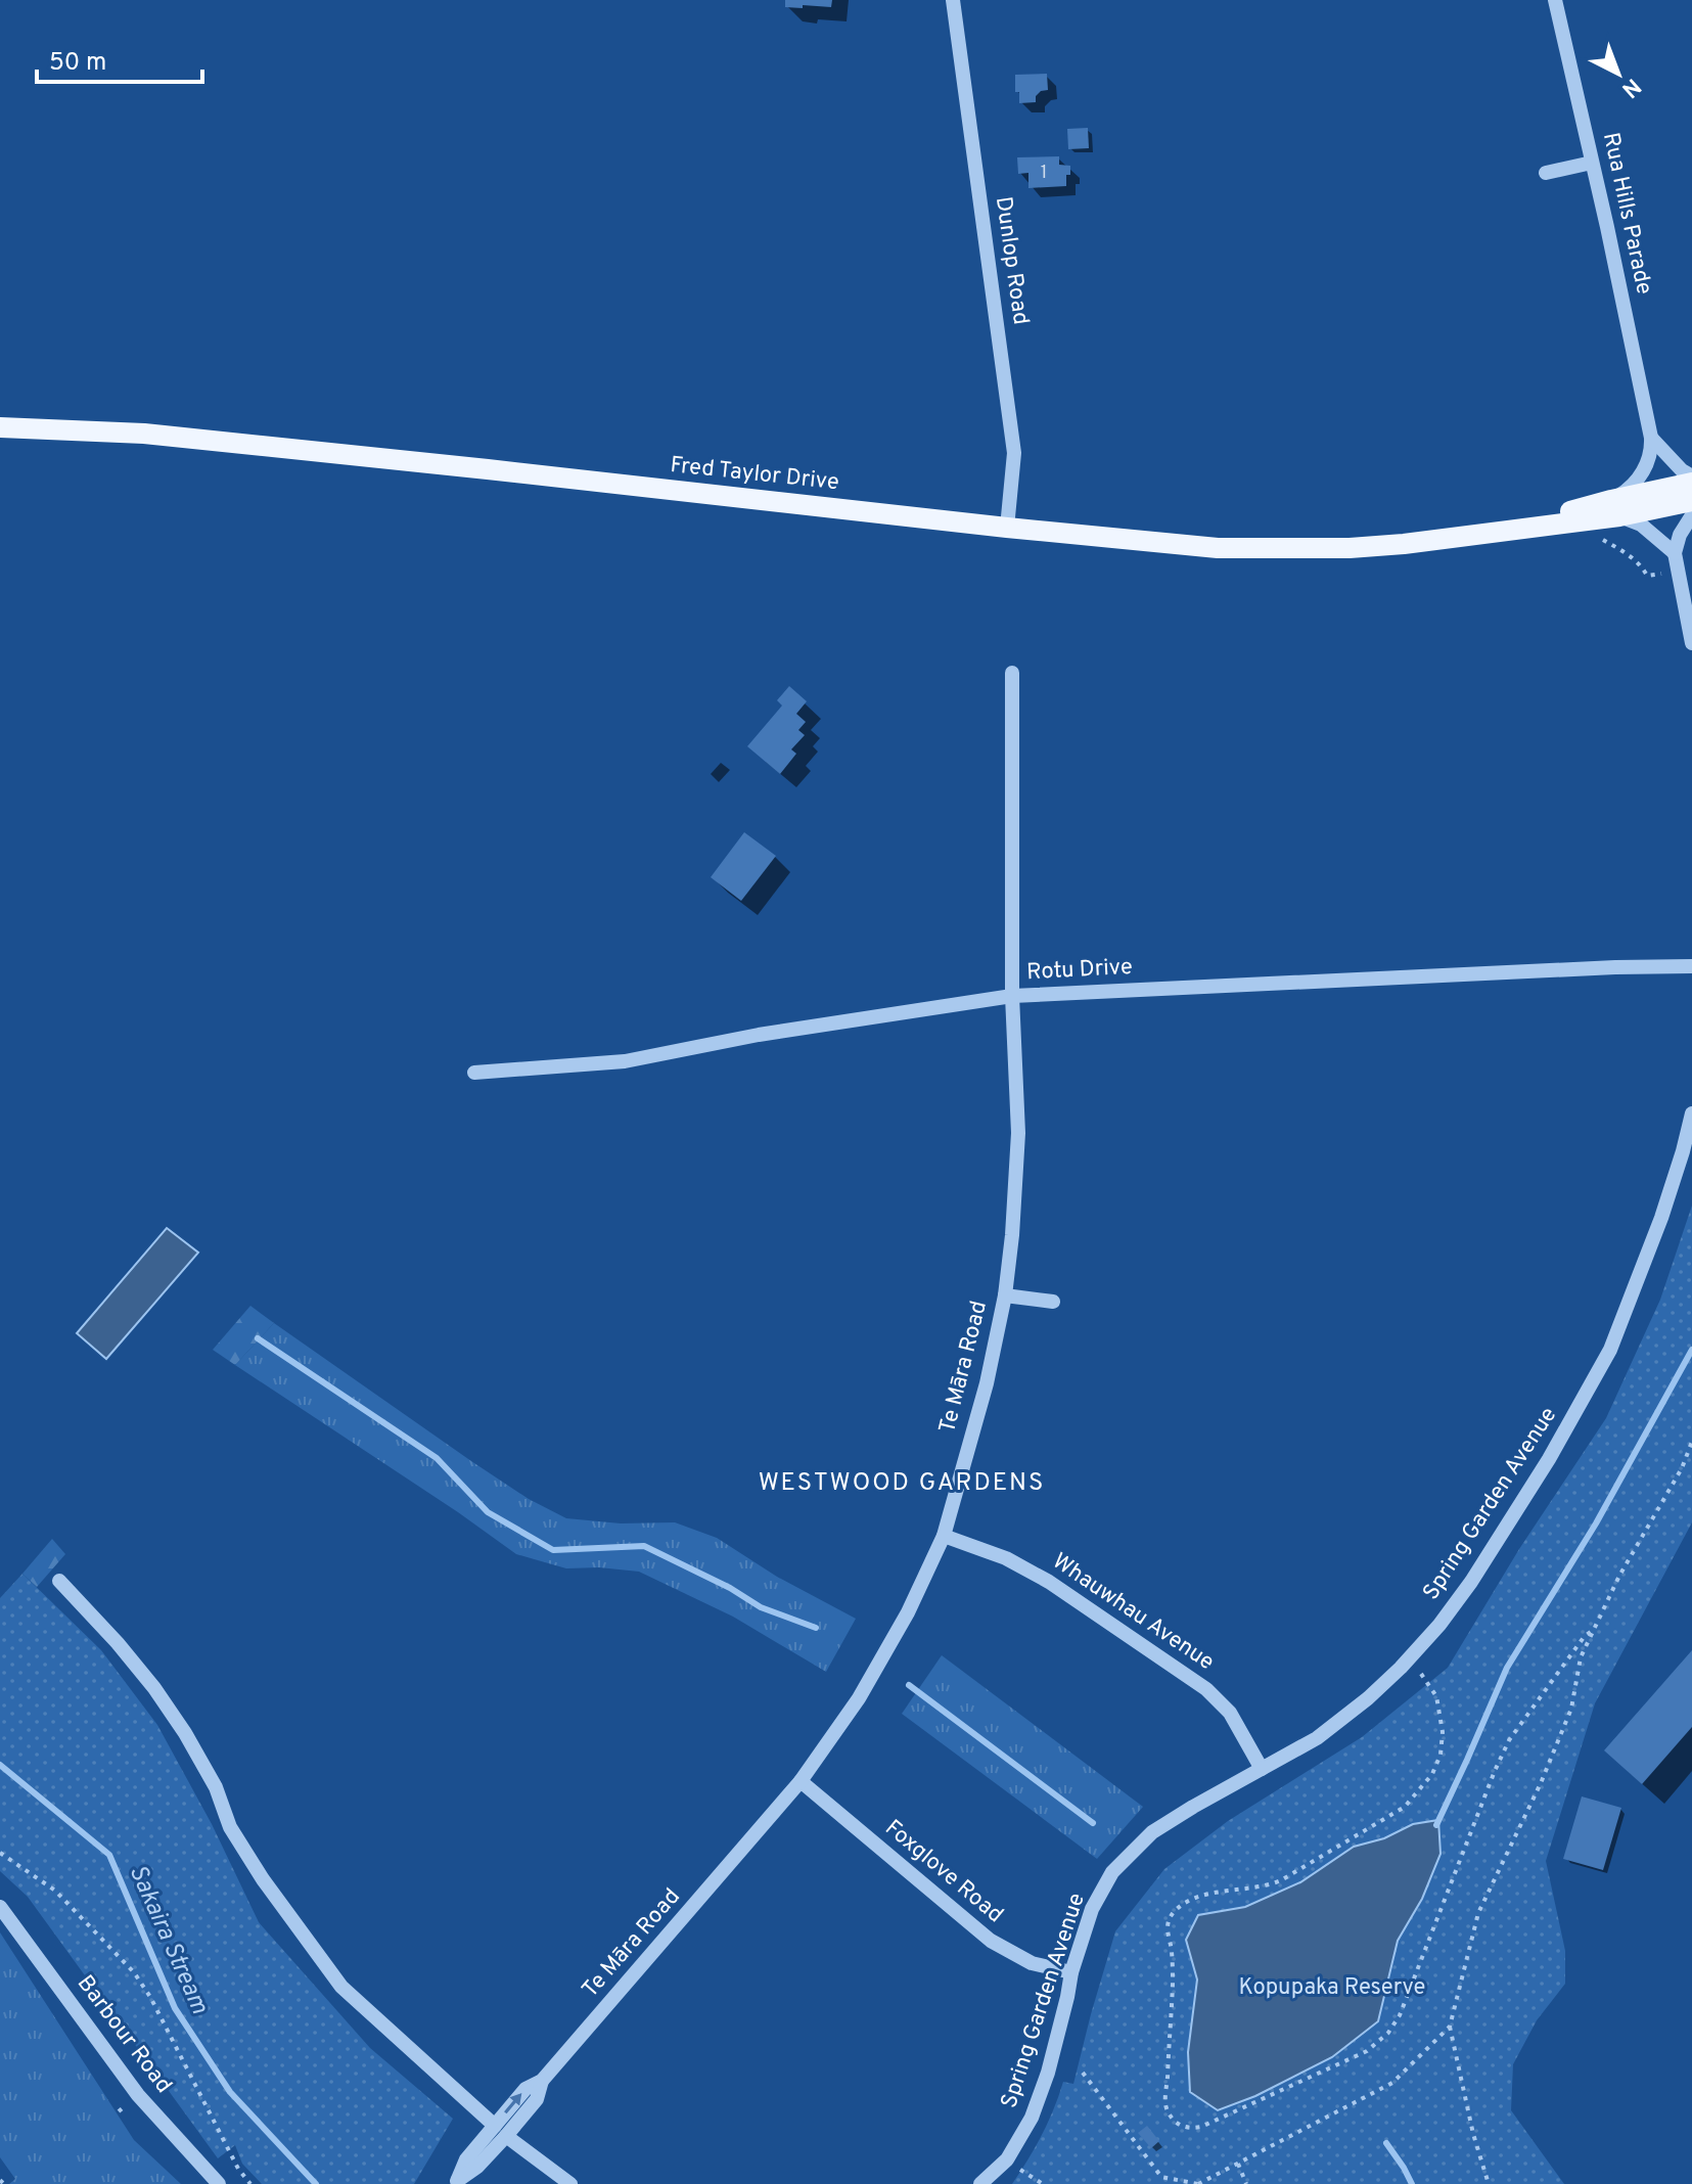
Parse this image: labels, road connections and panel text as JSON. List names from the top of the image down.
{
  "streets": {
    "main road": ["Fred Taylor Drive"],
    "street": [
      "Rua Hills Parade",
      "Dunlop Road",
      "Rotu Drive",
      "Te Māra Road",
      "Spring Garden Avenue",
      "Whauwhau Avenue",
      "Foxglove Road",
      "Barbour Road"
    ]
  },
  "crossings": [
    ["Dunlop Road", "Fred Taylor Drive"],
    ["Rotu Drive", "Te Māra Road"],
    ["Te Māra Road", "Whauwhau Avenue"],
    ["Te Māra Road", "Foxglove Road"],
    ["Spring Garden Avenue", "Whauwhau Avenue"],
    ["Spring Garden Avenue", "Foxglove Road"]
  ],
  "districts": ["WESTWOOD GARDENS"],
  "water": ["Sakaira Stream"],
  "parks": ["Kopupaka Reserve"],
  "house_numbers": ["1"],
  "scale_bar": "50 m",
  "north": "bottom right"
}
